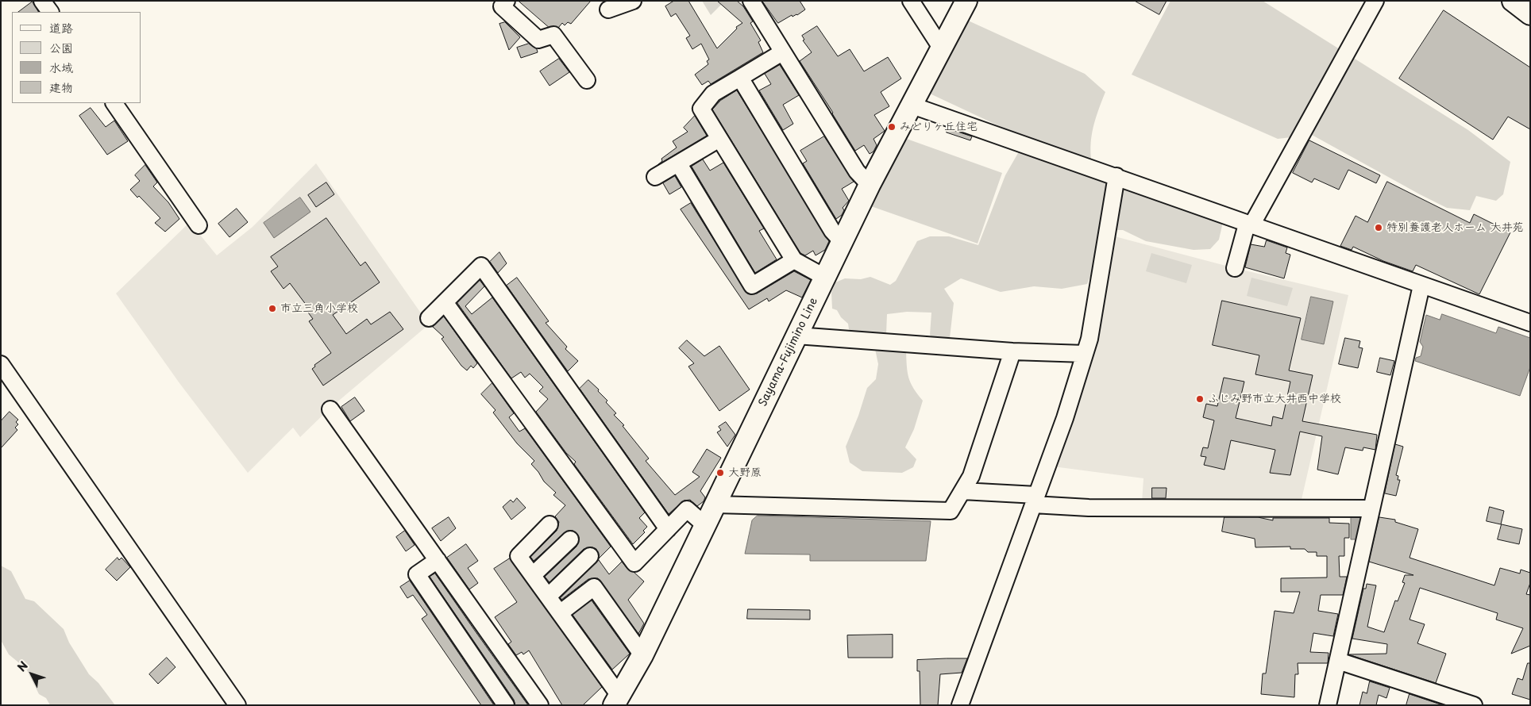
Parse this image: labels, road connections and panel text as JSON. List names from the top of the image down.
{
  "streets": {
    "main road": ["Sayama-Fujimino Line"]
  },
  "places": [
    "みどりヶ丘住宅",
    "特別養護老人ホーム 大井苑",
    "市立三角小学校",
    "ふじみ野市立大井西中学校",
    "大野原"
  ],
  "legend": [
    "道路",
    "公園",
    "水域",
    "建物"
  ],
  "north": "top left"
}
